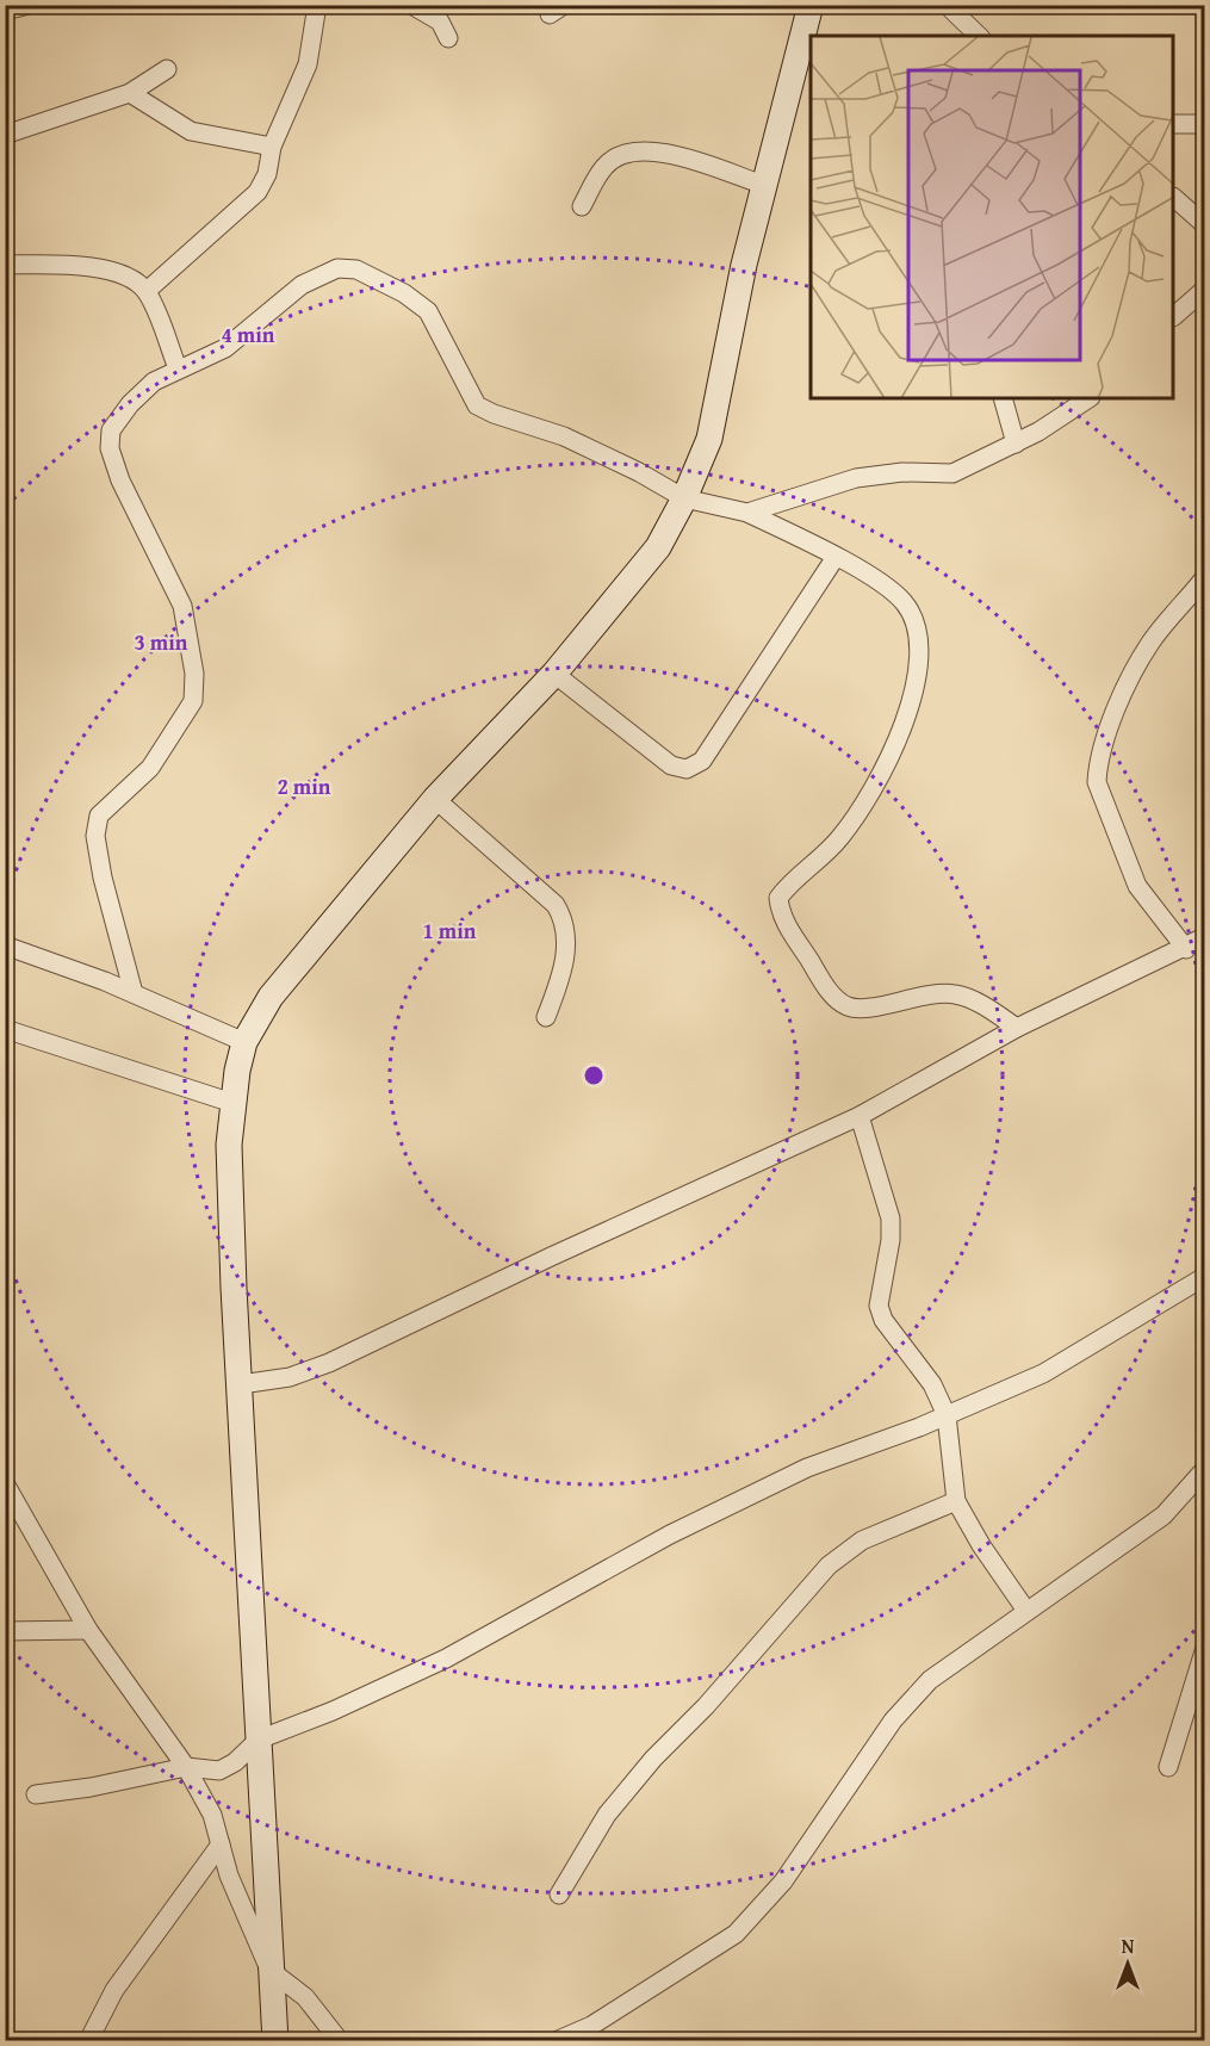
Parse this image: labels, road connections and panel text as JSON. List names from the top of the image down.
{
  "north": "top",
  "rings": [
    "4 min",
    "3 min",
    "2 min",
    "1 min"
  ]
}
